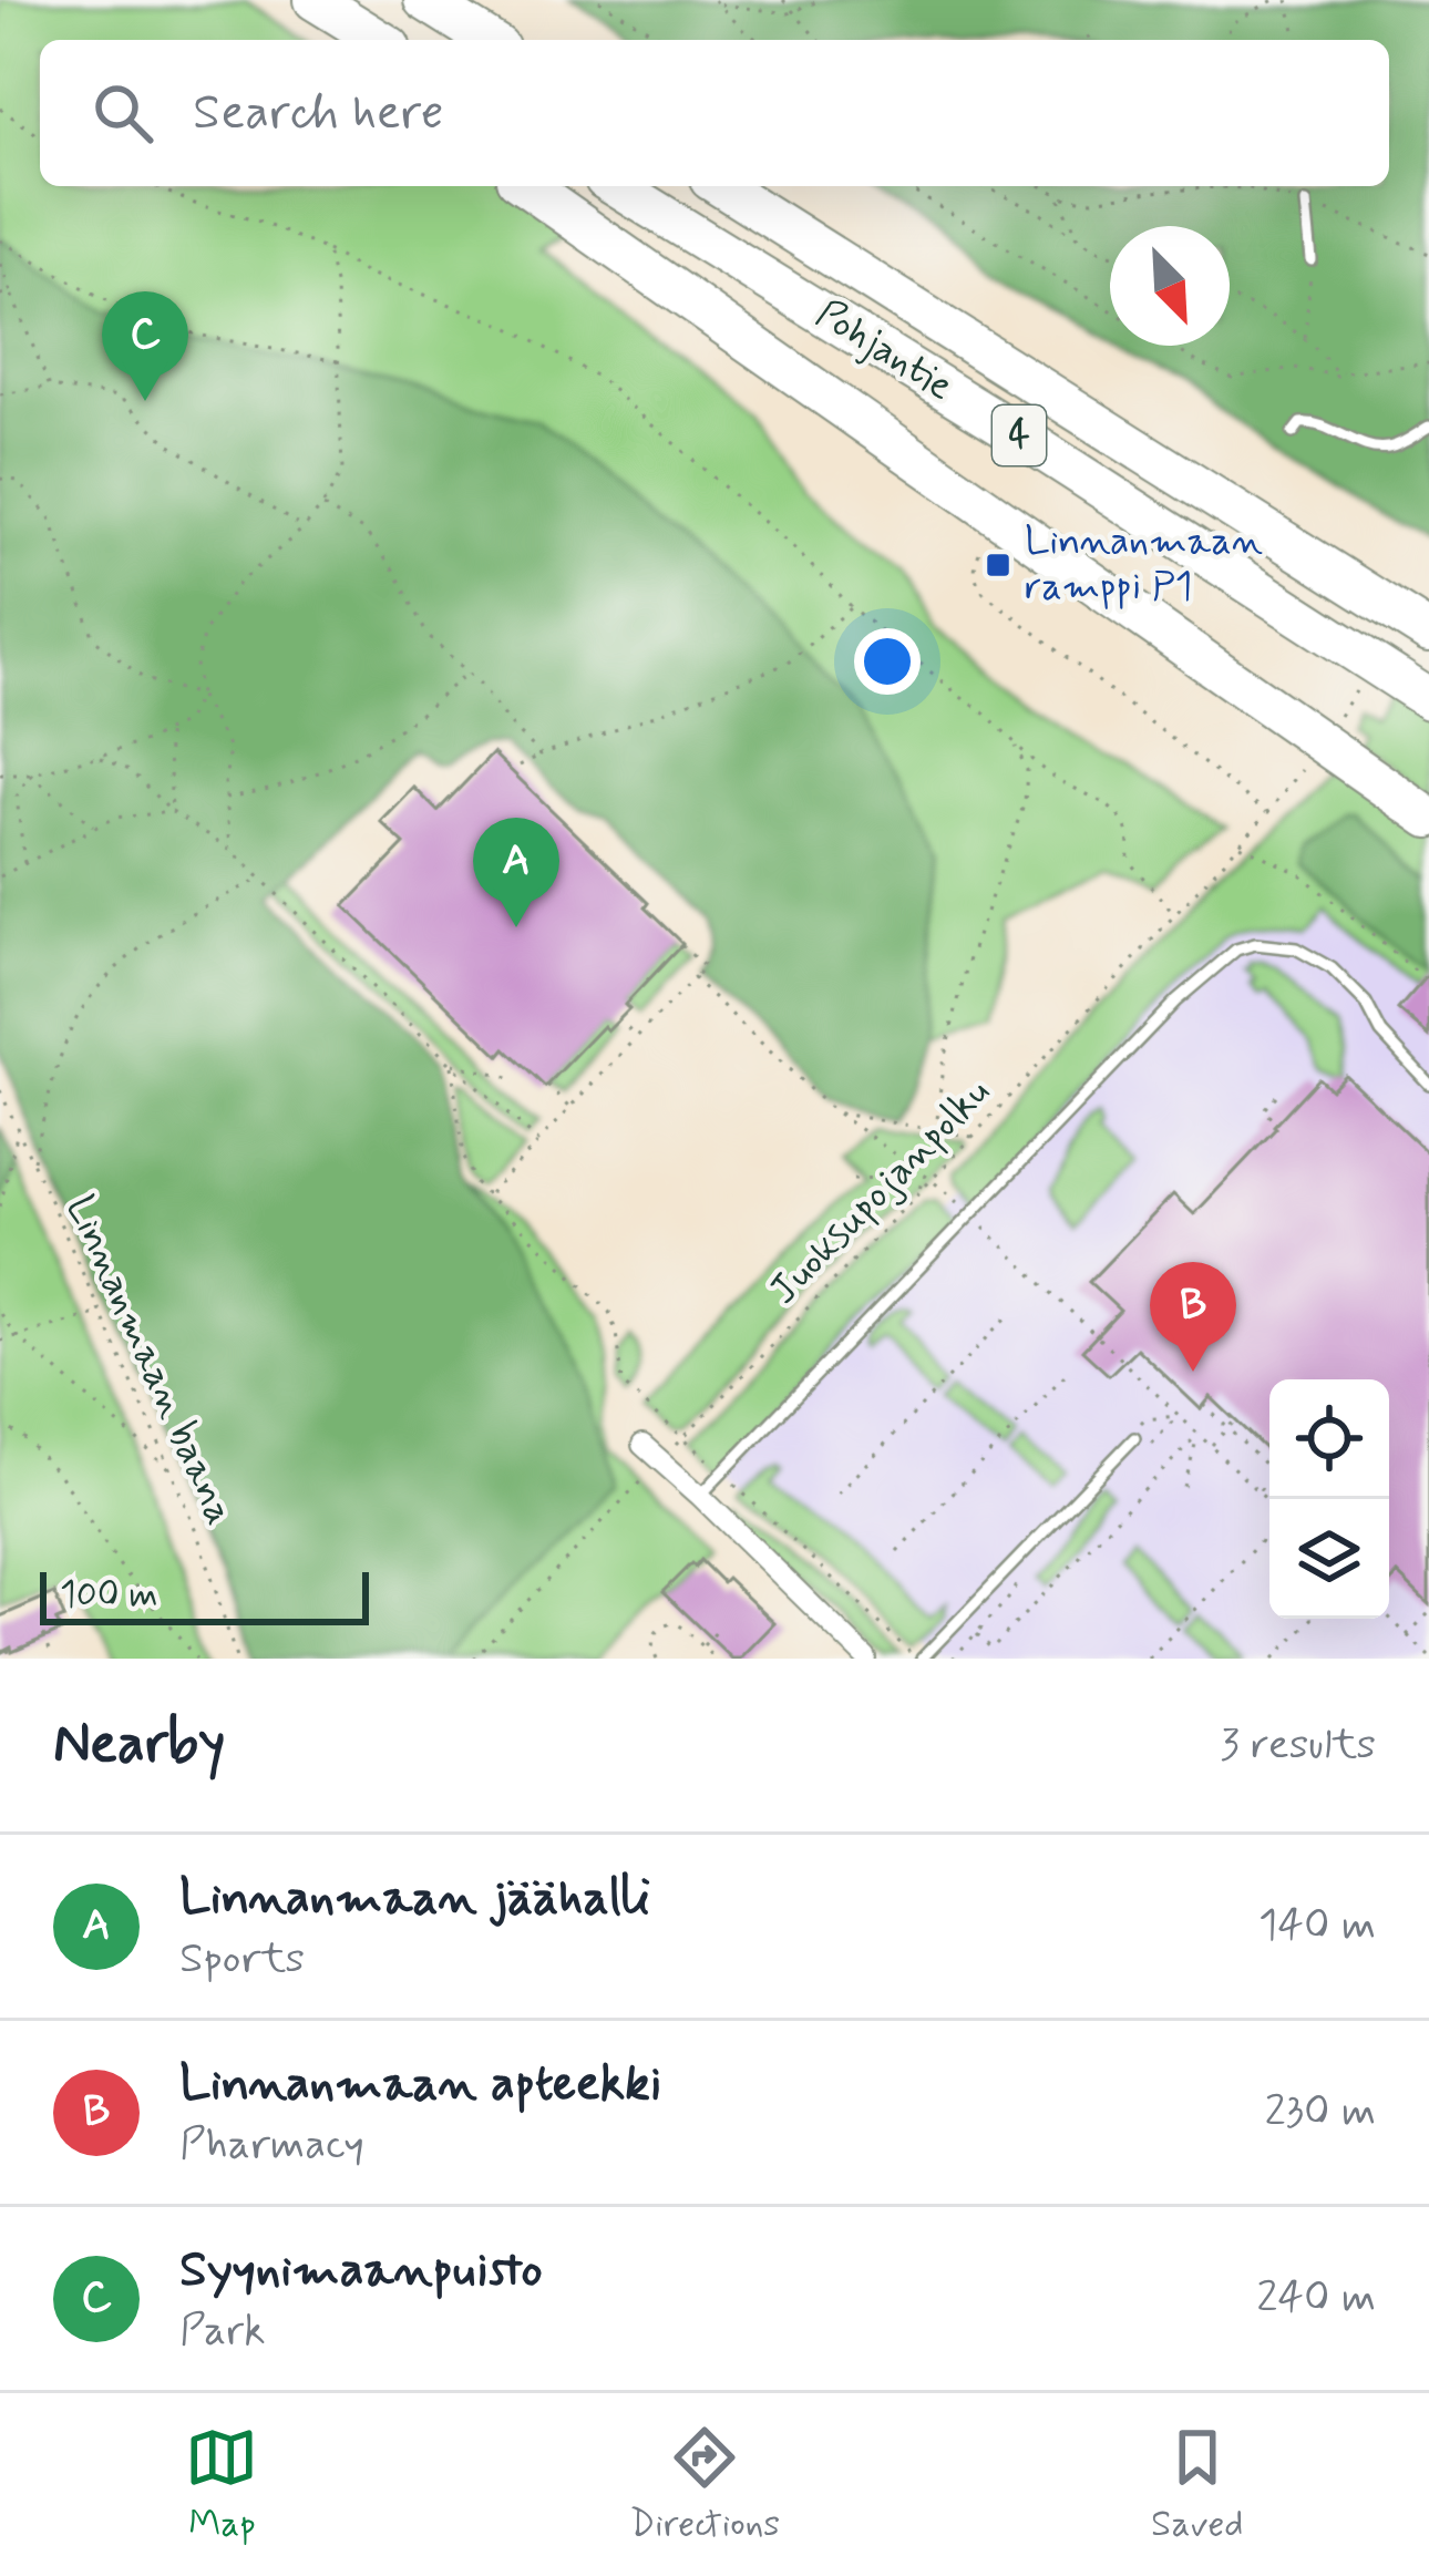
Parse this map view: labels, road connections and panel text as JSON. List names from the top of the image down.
{
  "streets": {
    "highway": ["Pohjantie", "4"],
    "path": ["Juoksupojanpolku", "Linnanmaan baana"]
  },
  "places": {
    "transit": ["Linnanmaan ramppi P1"]
  },
  "scale_bar": "100 m",
  "north": "bottom right",
  "page": {
    "search": "Search here",
    "pins": ["C", "A", "B"],
    "scale": "100 m",
    "heading": ["Nearby", "3 results"],
    "list": [
      {
        "mark": "A",
        "name": "Linnanmaan jäähalli",
        "note": "Sports",
        "value": "140 m"
      },
      {
        "mark": "B",
        "name": "Linnanmaan apteekki",
        "note": "Pharmacy",
        "value": "230 m"
      },
      {
        "mark": "C",
        "name": "Syynimaanpuisto",
        "note": "Park",
        "value": "240 m"
      }
    ],
    "nav": ["Map", "Directions", "Saved"]
  }
}
